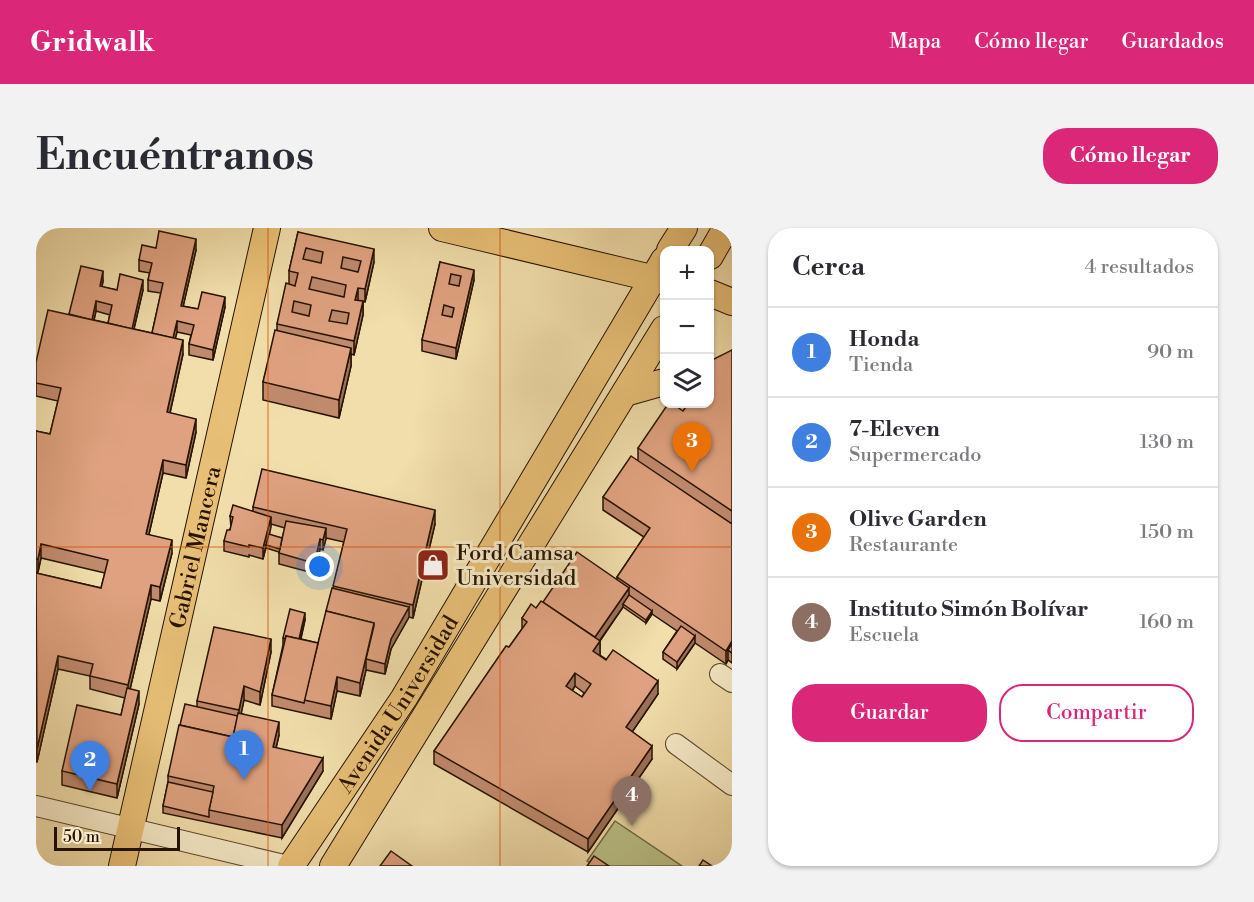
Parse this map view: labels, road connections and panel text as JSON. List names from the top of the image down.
{
  "streets": {
    "main road": ["Gabriel Mancera", "Avenida Universidad"]
  },
  "places": {
    "shop": ["Ford Camsa Universidad"]
  },
  "scale_bar": "50 m",
  "page": {
    "header": "Gridwalk",
    "nav": ["Mapa", "Cómo llegar", "Guardados"],
    "buttons": [
      "Cómo llegar",
      ["Guardar", "Compartir"]
    ],
    "title": "Encuéntranos",
    "heading": ["Cerca", "4 resultados"],
    "map_buttons": ["+", "−"],
    "list": [
      {
        "mark": "1",
        "name": "Honda",
        "note": "Tienda",
        "value": "90 m"
      },
      {
        "mark": "2",
        "name": "7-Eleven",
        "note": "Supermercado",
        "value": "130 m"
      },
      {
        "mark": "3",
        "name": "Olive Garden",
        "note": "Restaurante",
        "value": "150 m"
      },
      {
        "mark": "4",
        "name": "Instituto Simón Bolívar",
        "note": "Escuela",
        "value": "160 m"
      }
    ],
    "pins": [
      "3",
      "1",
      "2",
      "4"
    ],
    "scale": "50 m"
  }
}
